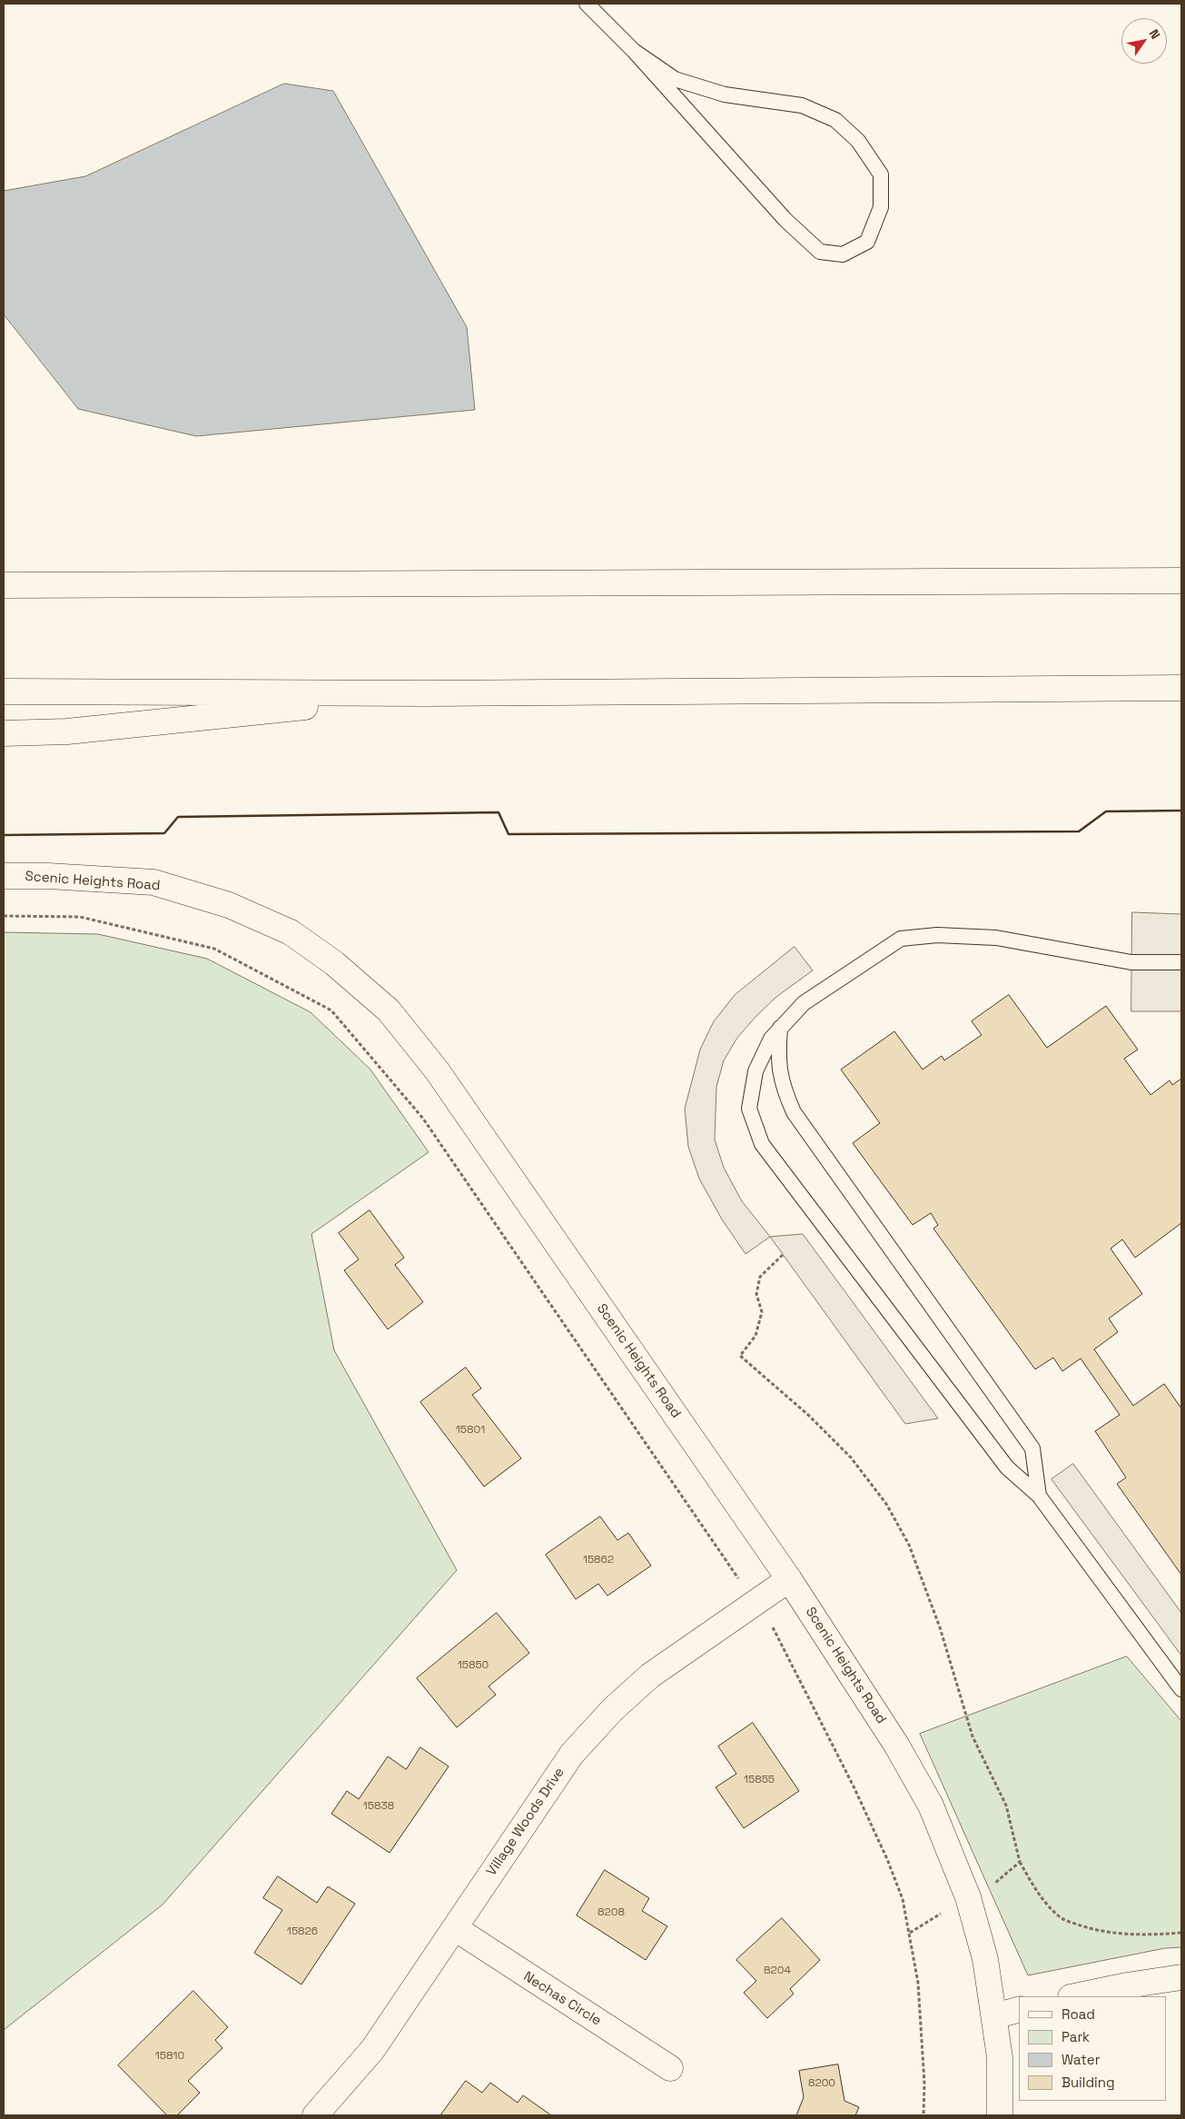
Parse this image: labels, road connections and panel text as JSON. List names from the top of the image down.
{
  "streets": {
    "main road": ["Scenic Heights Road", "Village Woods Drive", "Nechas Circle"]
  },
  "crossings": [
    ["Scenic Heights Road", "Village Woods Drive"],
    ["Village Woods Drive", "Nechas Circle"]
  ],
  "house_numbers": [
    "15801",
    "15862",
    "15850",
    "15855",
    "15838",
    "8208",
    "15826",
    "8204",
    "15810",
    "8200"
  ],
  "legend": [
    "Road",
    "Park",
    "Water",
    "Building"
  ],
  "north": "top right"
}
